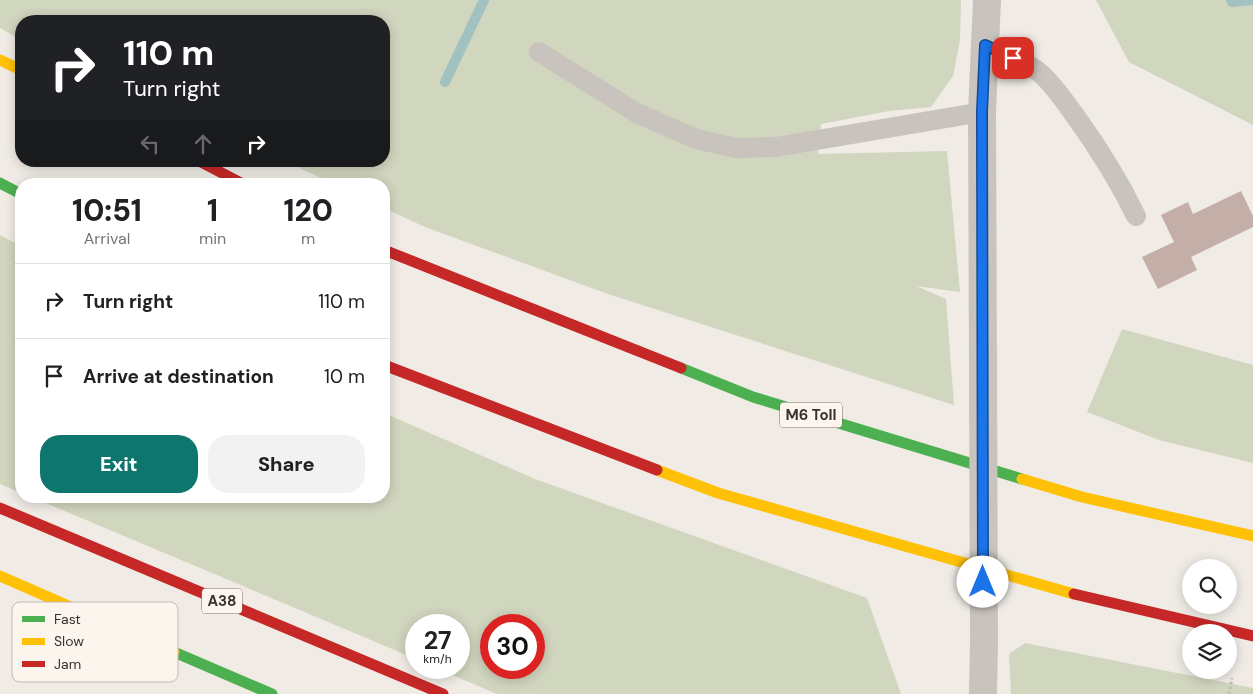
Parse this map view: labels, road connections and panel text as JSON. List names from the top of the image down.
{
  "streets": {
    "highway": ["M6 Toll", "A38"]
  },
  "legend": ["Fast", "Slow", "Jam"],
  "page": {
    "turn": ["110 m", "Turn right"],
    "eta": [
      "10:51",
      "Arrival",
      "1",
      "min",
      "120",
      "m"
    ],
    "list": [
      {
        "name": "Turn right",
        "value": "110 m"
      },
      {
        "name": "Arrive at destination",
        "value": "10 m"
      }
    ],
    "buttons": ["Exit", "Share"],
    "speed": "27 km/h",
    "limit": "30"
  }
}
